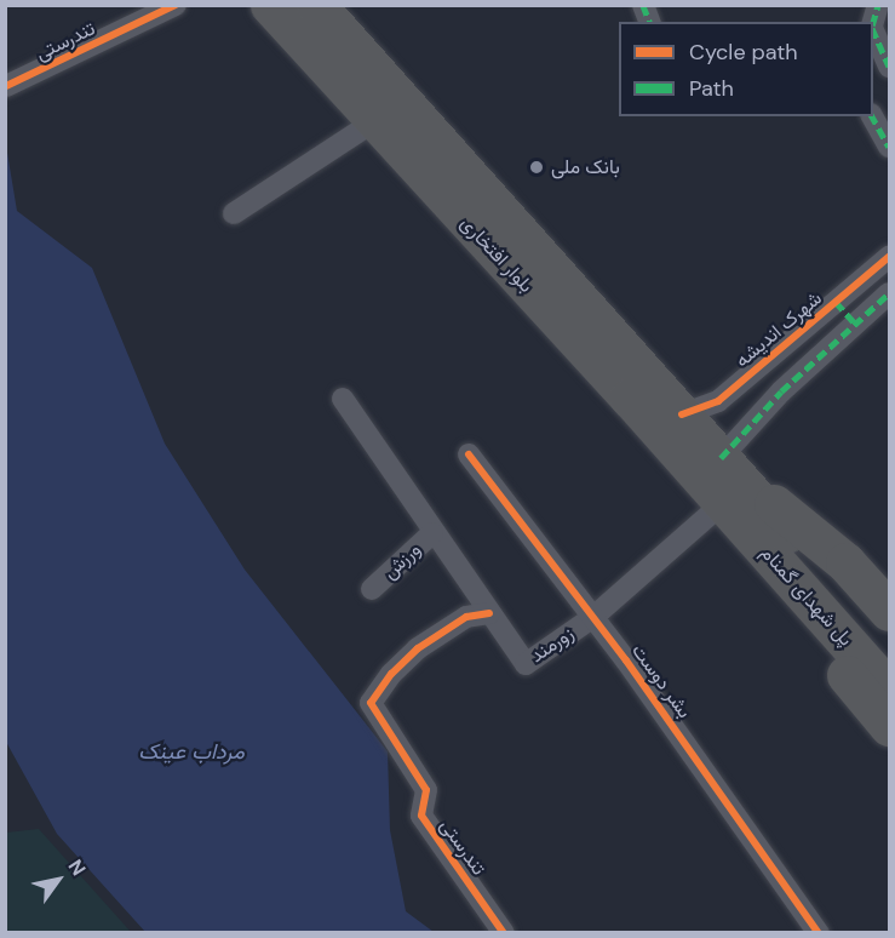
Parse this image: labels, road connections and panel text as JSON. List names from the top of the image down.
{
  "streets": {
    "highway": ["بلوار افتخاری", "پل شهدای گمنام"],
    "street": [
      "تندرستی",
      "شهرک اندیشه",
      "ورزش",
      "زورمند",
      "بشر دوست"
    ]
  },
  "crossings": [
    ["تندرستی", "زورمند"],
    ["بلوار افتخاری", "شهرک اندیشه"],
    ["بلوار افتخاری", "پل شهدای گمنام"],
    ["بلوار افتخاری", "زورمند"],
    ["ورزش", "زورمند"],
    ["پل شهدای گمنام", "زورمند"],
    ["زورمند", "بشر دوست"]
  ],
  "water": ["مرداب عینک"],
  "places": ["بانک ملی"],
  "legend": ["Cycle path", "Path"],
  "north": "top right"
}
